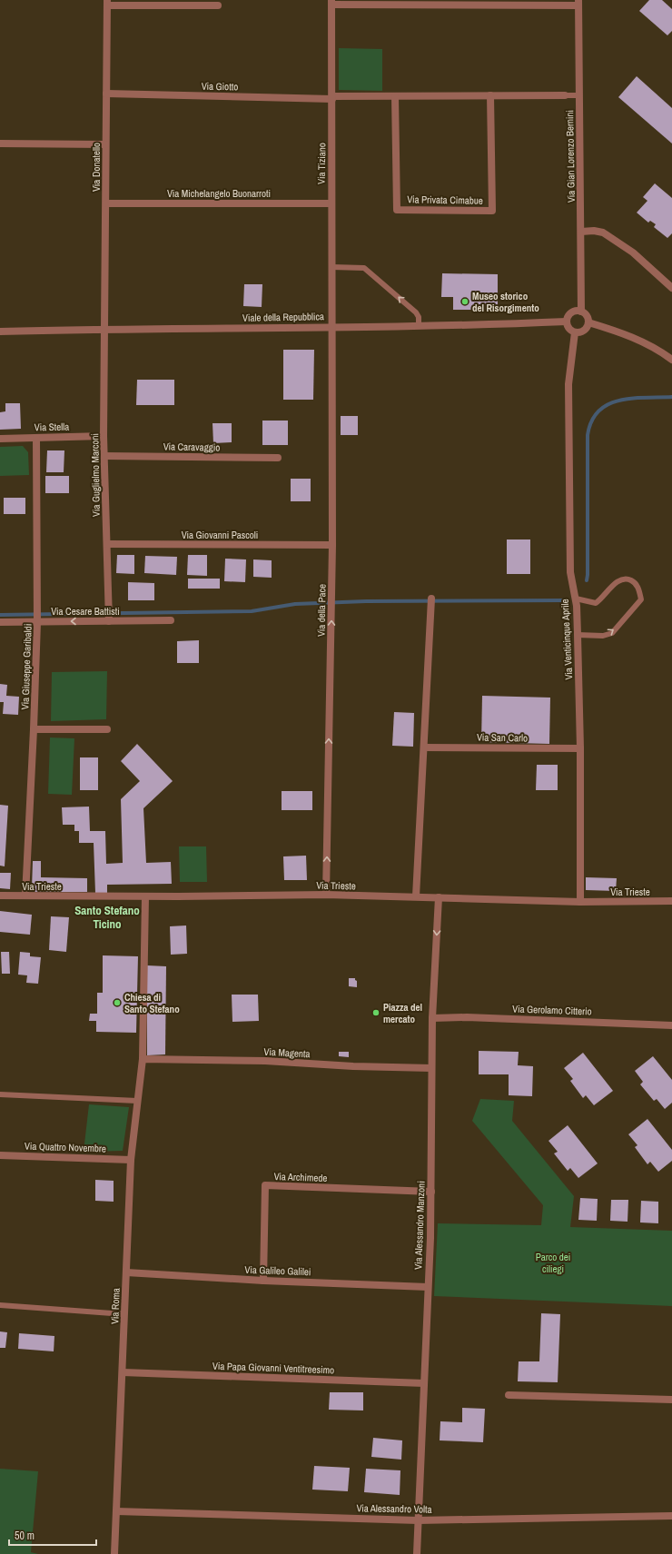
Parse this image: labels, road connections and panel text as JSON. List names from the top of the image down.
{
  "streets": {
    "street": [
      "Via Giotto",
      "Via Gian Lorenzo Bernini",
      "Via Tiziano",
      "Via Donatello",
      "Via Michelangelo Buonarroti",
      "Via Privata Cimabue",
      "Viale della Repubblica",
      "Via Stella",
      "Via Caravaggio",
      "Via Guglielmo Marconi",
      "Via Giovanni Pascoli",
      "Via della Pace",
      "Via Cesare Battisti",
      "Via Venticinque Aprile",
      "Via Giuseppe Garibaldi",
      "Via San Carlo",
      "Via Trieste",
      "Via Gerolamo Citterio",
      "Via Magenta",
      "Via Quattro Novembre",
      "Via Archimede",
      "Via Alessandro Manzoni",
      "Via Galileo Galilei",
      "Via Roma",
      "Via Papa Giovanni Ventitreesimo",
      "Via Alessandro Volta"
    ]
  },
  "crossings": [
    ["Via Giotto", "Via Tiziano"],
    ["Via Giotto", "Via Donatello"],
    ["Via Gian Lorenzo Bernini", "Viale della Repubblica"],
    ["Via Gian Lorenzo Bernini", "Via Venticinque Aprile"],
    ["Via Tiziano", "Via Michelangelo Buonarroti"],
    ["Via Tiziano", "Viale della Repubblica"],
    ["Via Tiziano", "Via della Pace"],
    ["Via Donatello", "Via Michelangelo Buonarroti"],
    ["Via Donatello", "Viale della Repubblica"],
    ["Via Donatello", "Via Guglielmo Marconi"],
    ["Viale della Repubblica", "Via Guglielmo Marconi"],
    ["Viale della Repubblica", "Via della Pace"],
    ["Viale della Repubblica", "Via Venticinque Aprile"],
    ["Via Stella", "Via Guglielmo Marconi"],
    ["Via Stella", "Via Giuseppe Garibaldi"],
    ["Via Caravaggio", "Via Guglielmo Marconi"],
    ["Via Guglielmo Marconi", "Via Giovanni Pascoli"],
    ["Via Guglielmo Marconi", "Via Cesare Battisti"],
    ["Via Giovanni Pascoli", "Via della Pace"],
    ["Via della Pace", "Via Trieste"],
    ["Via Cesare Battisti", "Via Giuseppe Garibaldi"],
    ["Via Venticinque Aprile", "Via San Carlo"],
    ["Via Venticinque Aprile", "Via Trieste"],
    ["Via Giuseppe Garibaldi", "Via Trieste"],
    ["Via Trieste", "Via Alessandro Manzoni"],
    ["Via Trieste", "Via Roma"],
    ["Via Gerolamo Citterio", "Via Alessandro Manzoni"],
    ["Via Magenta", "Via Alessandro Manzoni"],
    ["Via Magenta", "Via Roma"],
    ["Via Quattro Novembre", "Via Roma"],
    ["Via Archimede", "Via Alessandro Manzoni"],
    ["Via Archimede", "Via Galileo Galilei"],
    ["Via Alessandro Manzoni", "Via Galileo Galilei"],
    ["Via Alessandro Manzoni", "Via Papa Giovanni Ventitreesimo"],
    ["Via Alessandro Manzoni", "Via Alessandro Volta"],
    ["Via Galileo Galilei", "Via Roma"],
    ["Via Roma", "Via Papa Giovanni Ventitreesimo"],
    ["Via Roma", "Via Alessandro Volta"]
  ],
  "one_way": ["Via della Pace", "Via Cesare Battisti"],
  "districts": ["Santo Stefano Ticino"],
  "parks": ["Parco dei ciliegi"],
  "places": ["Museo storico del Risorgimento", "Chiesa di Santo Stefano", "Piazza del mercato"],
  "scale_bar": "50 m"
}
